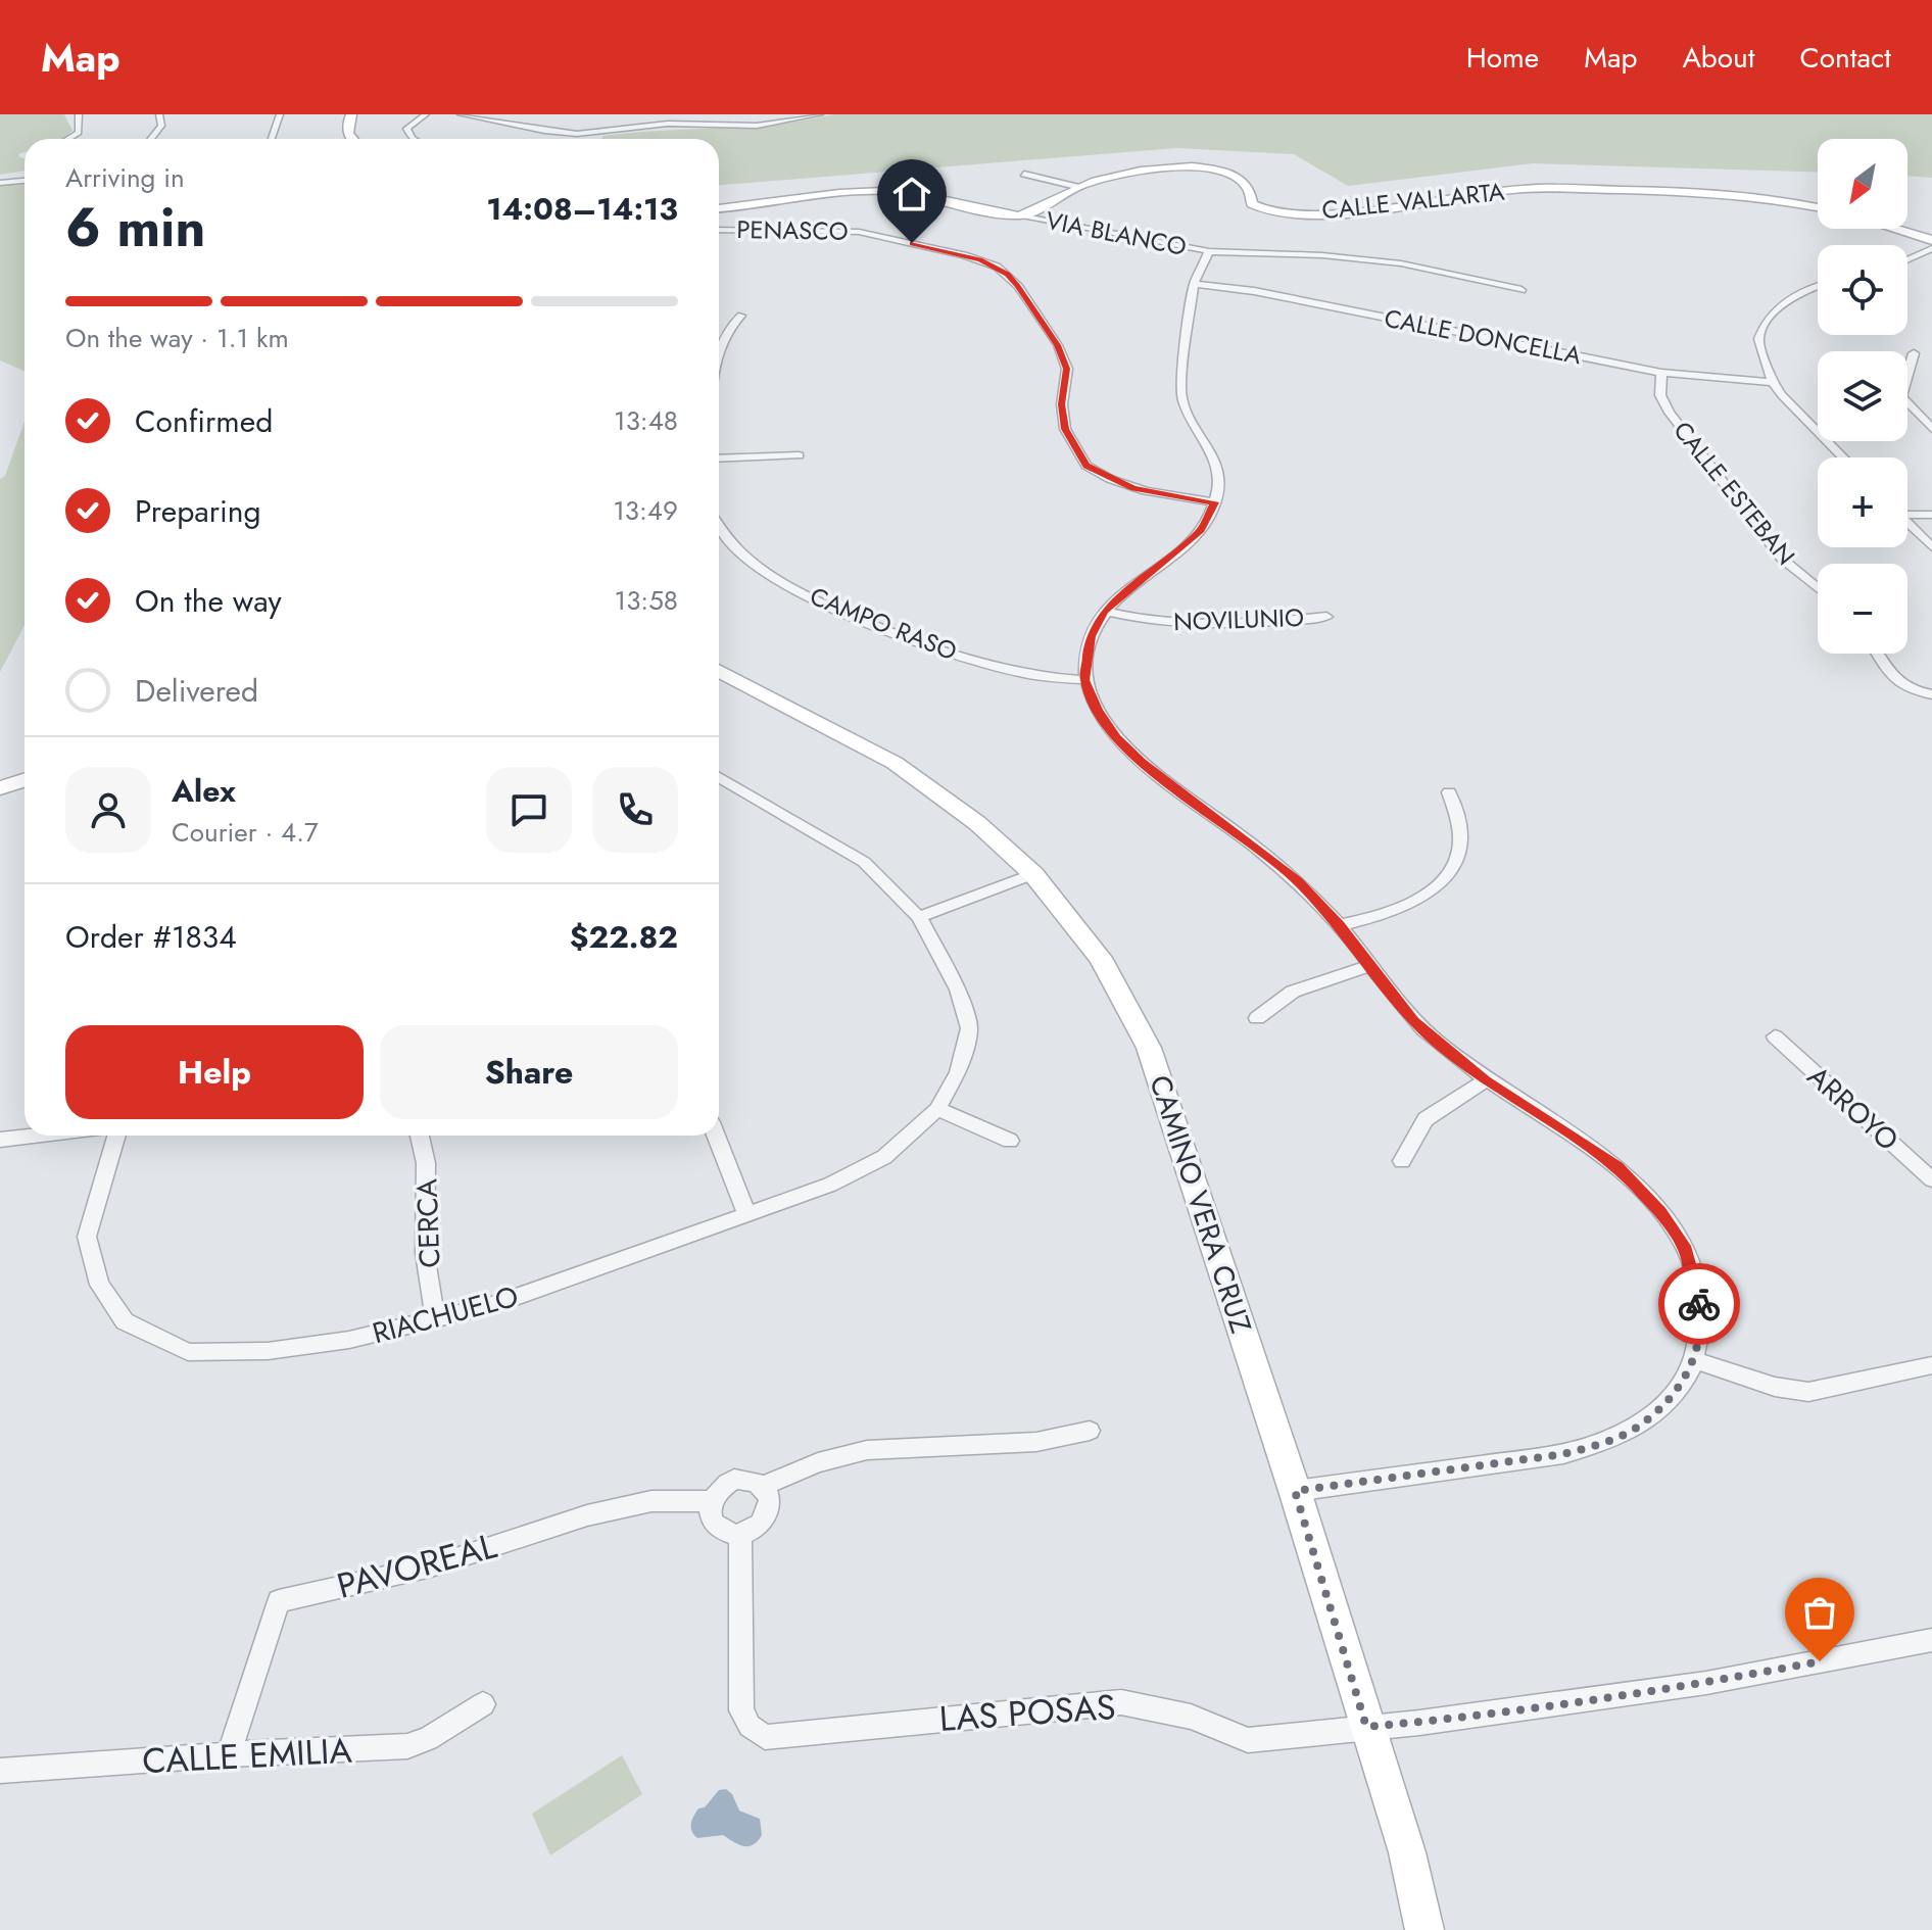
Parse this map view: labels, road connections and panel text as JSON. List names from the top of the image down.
{
  "streets": {
    "street": [
      "CALLE VALLARTA",
      "PENASCO",
      "VIA BLANCO",
      "CALLE DONCELLA",
      "CALLE ESTEBAN",
      "NOVILUNIO",
      "CAMPO RASO",
      "ARROYO",
      "CAMINO VERA CRUZ",
      "CERCA",
      "RIACHUELO",
      "PAVOREAL",
      "LAS POSAS",
      "CALLE EMILIA"
    ]
  },
  "crossings": [
    ["CALLE VALLARTA", "VIA BLANCO"],
    ["CALLE DONCELLA", "CALLE ESTEBAN"],
    ["CAMINO VERA CRUZ", "LAS POSAS"],
    ["CERCA", "RIACHUELO"],
    ["PAVOREAL", "LAS POSAS"],
    ["PAVOREAL", "CALLE EMILIA"]
  ],
  "north": "bottom left",
  "page": {
    "header": "Map",
    "nav": [
      "Home",
      "Map",
      "About",
      "Contact"
    ],
    "map_buttons": ["+", "−"],
    "heading": ["6 min", "Arriving in", "14:08–14:13"],
    "panel": [
      "Alex",
      "Courier · 4.7",
      "Order #1834",
      "$22.82"
    ],
    "bar": "On the way · 1.1 km",
    "list": [
      ["Confirmed", "13:48"],
      ["Preparing", "13:49"],
      ["On the way", "13:58"],
      "Delivered"
    ],
    "buttons": ["Help", "Share"]
  }
}
